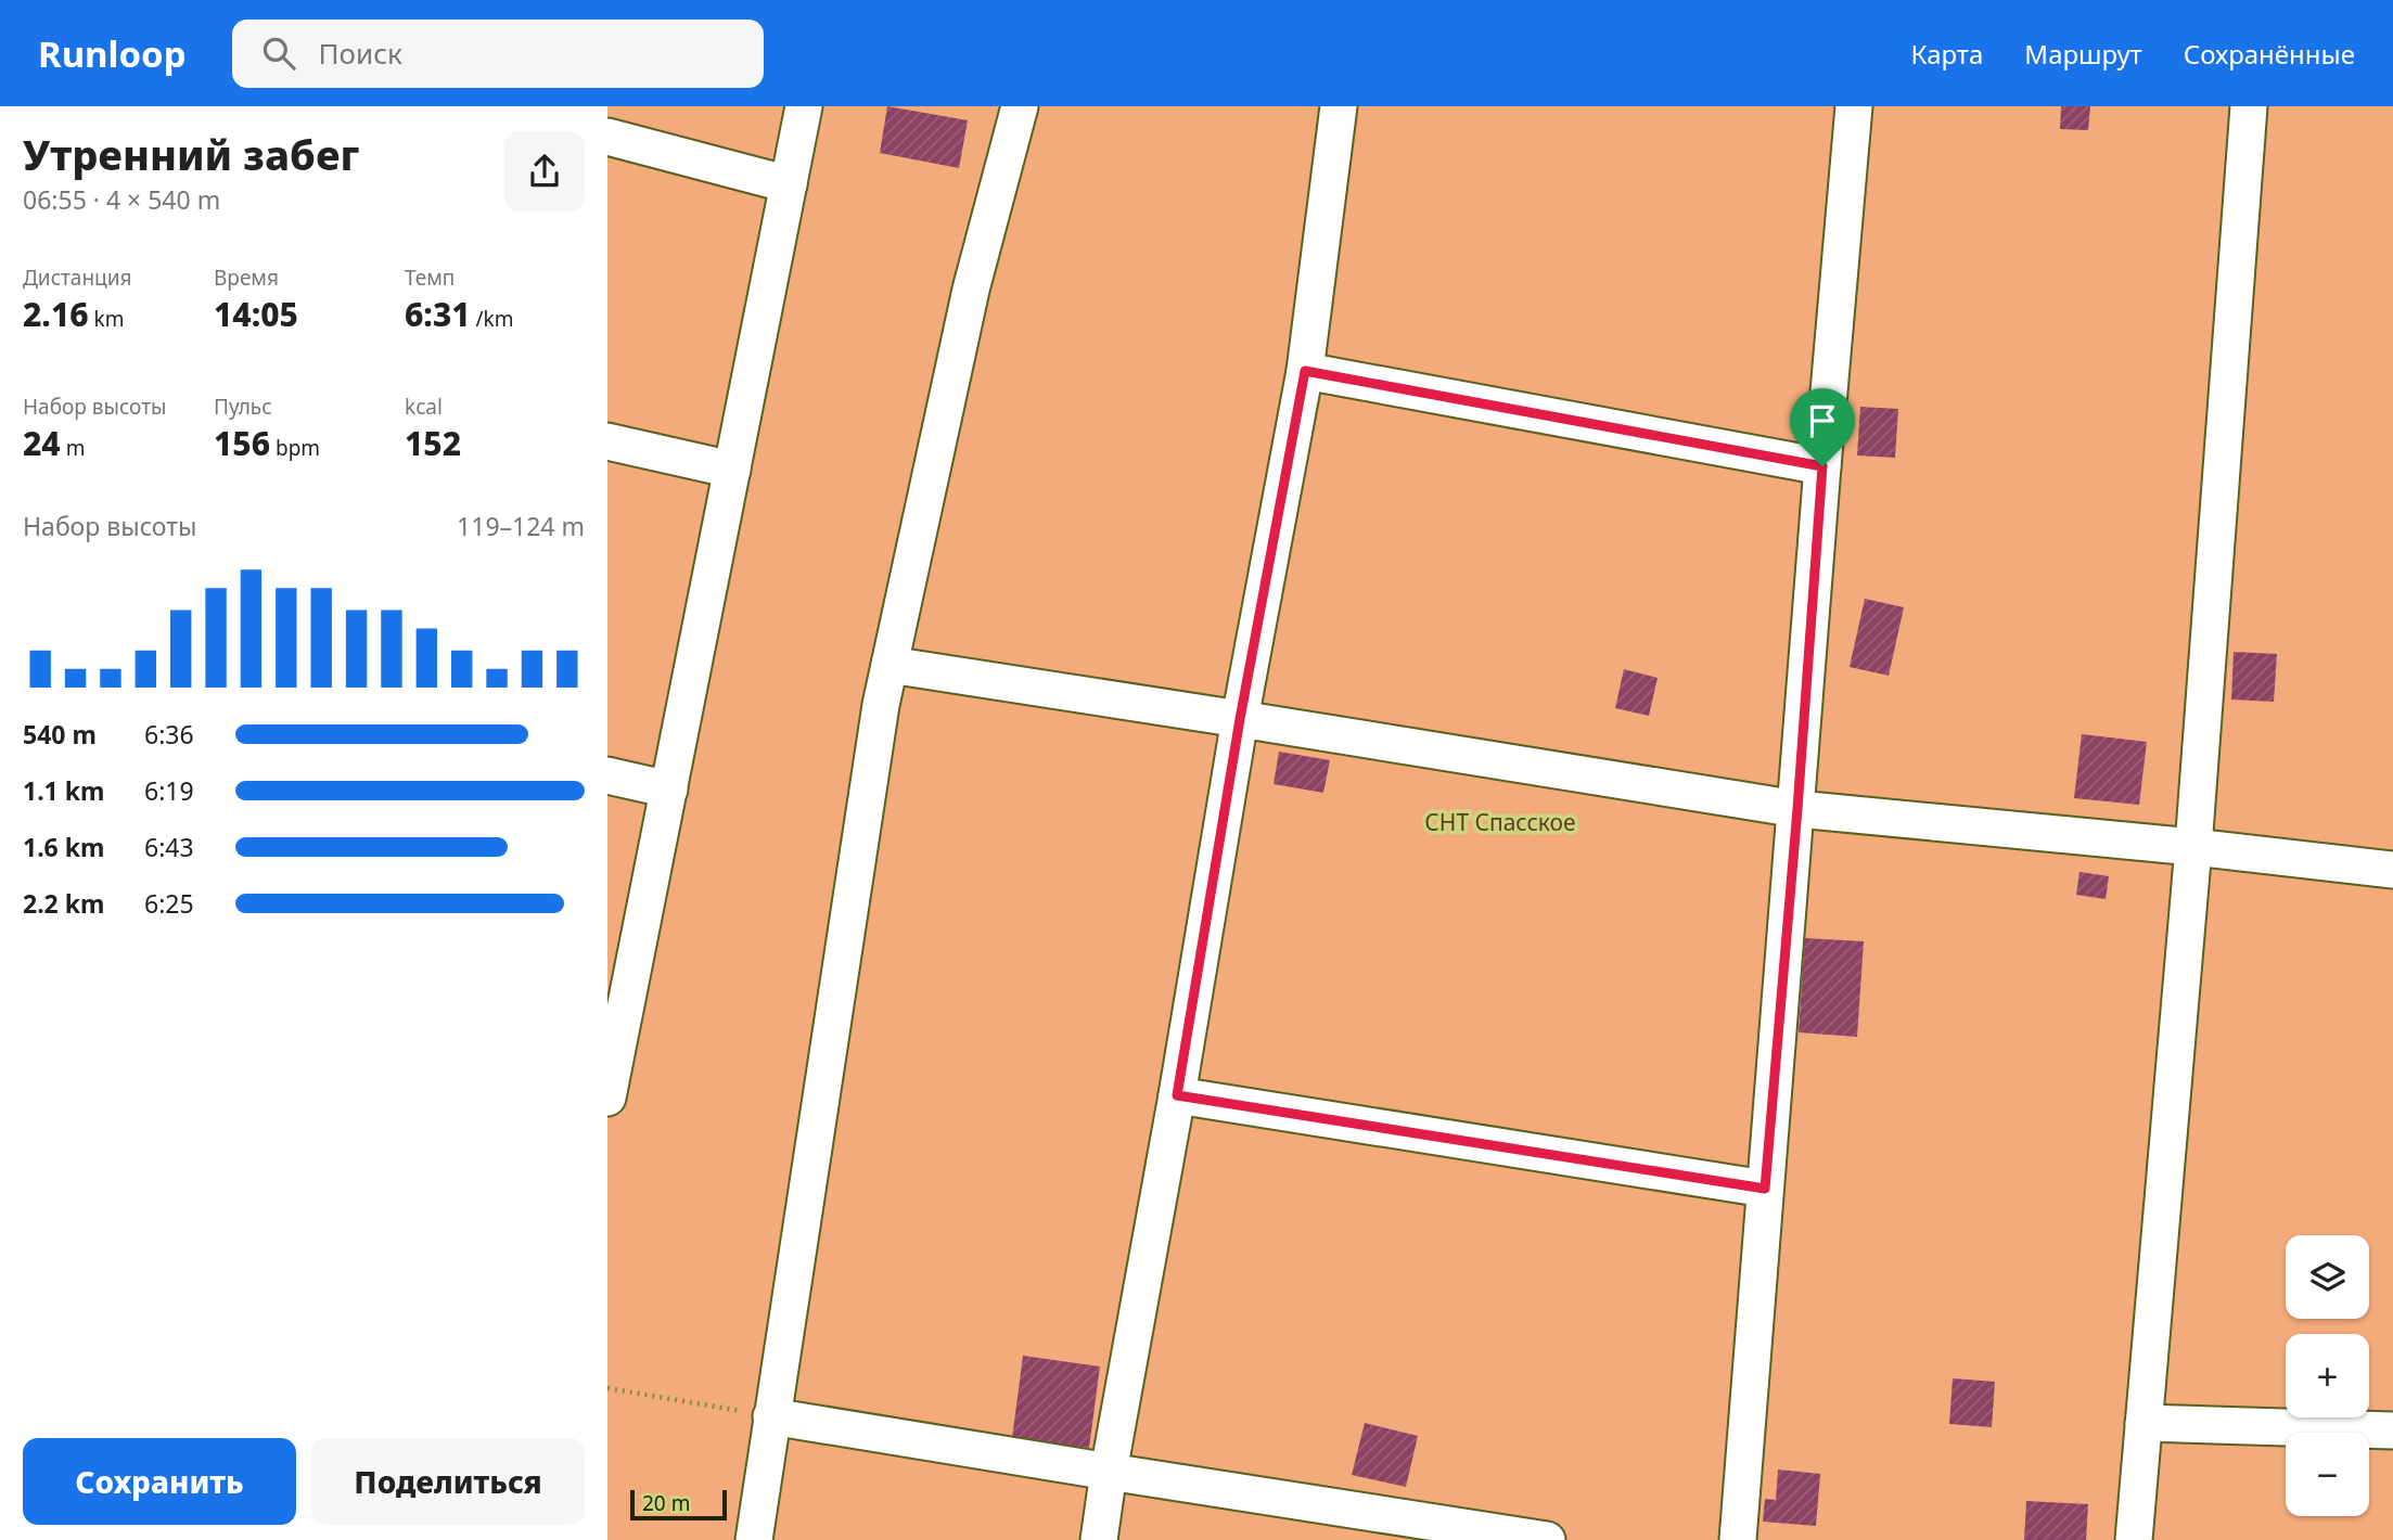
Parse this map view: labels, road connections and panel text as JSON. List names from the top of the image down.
{
  "parks": ["СНТ Спасское"],
  "scale_bar": "20 m",
  "page": {
    "header": "Runloop",
    "search": "Поиск",
    "nav": ["Карта", "Маршрут", "Сохранённые"],
    "heading": ["Утренний забег", "06:55 · 4 × 540 m"],
    "stats": [
      ["Дистанция", "2.16 km"],
      ["Время", "14:05"],
      ["Темп", "6:31 /km"],
      ["Набор высоты", "24 m"],
      ["Пульс", "156 bpm"],
      ["kcal", "152"]
    ],
    "chart": ["Набор высоты", "119–124 m"],
    "list": [
      {
        "name": "540 m",
        "note": "6:36"
      },
      {
        "name": "1.1 km",
        "note": "6:19"
      },
      {
        "name": "1.6 km",
        "note": "6:43"
      },
      {
        "name": "2.2 km",
        "note": "6:25"
      }
    ],
    "map_buttons": ["+", "−"],
    "buttons": ["Сохранить", "Поделиться"],
    "scale": "20 m"
  }
}
